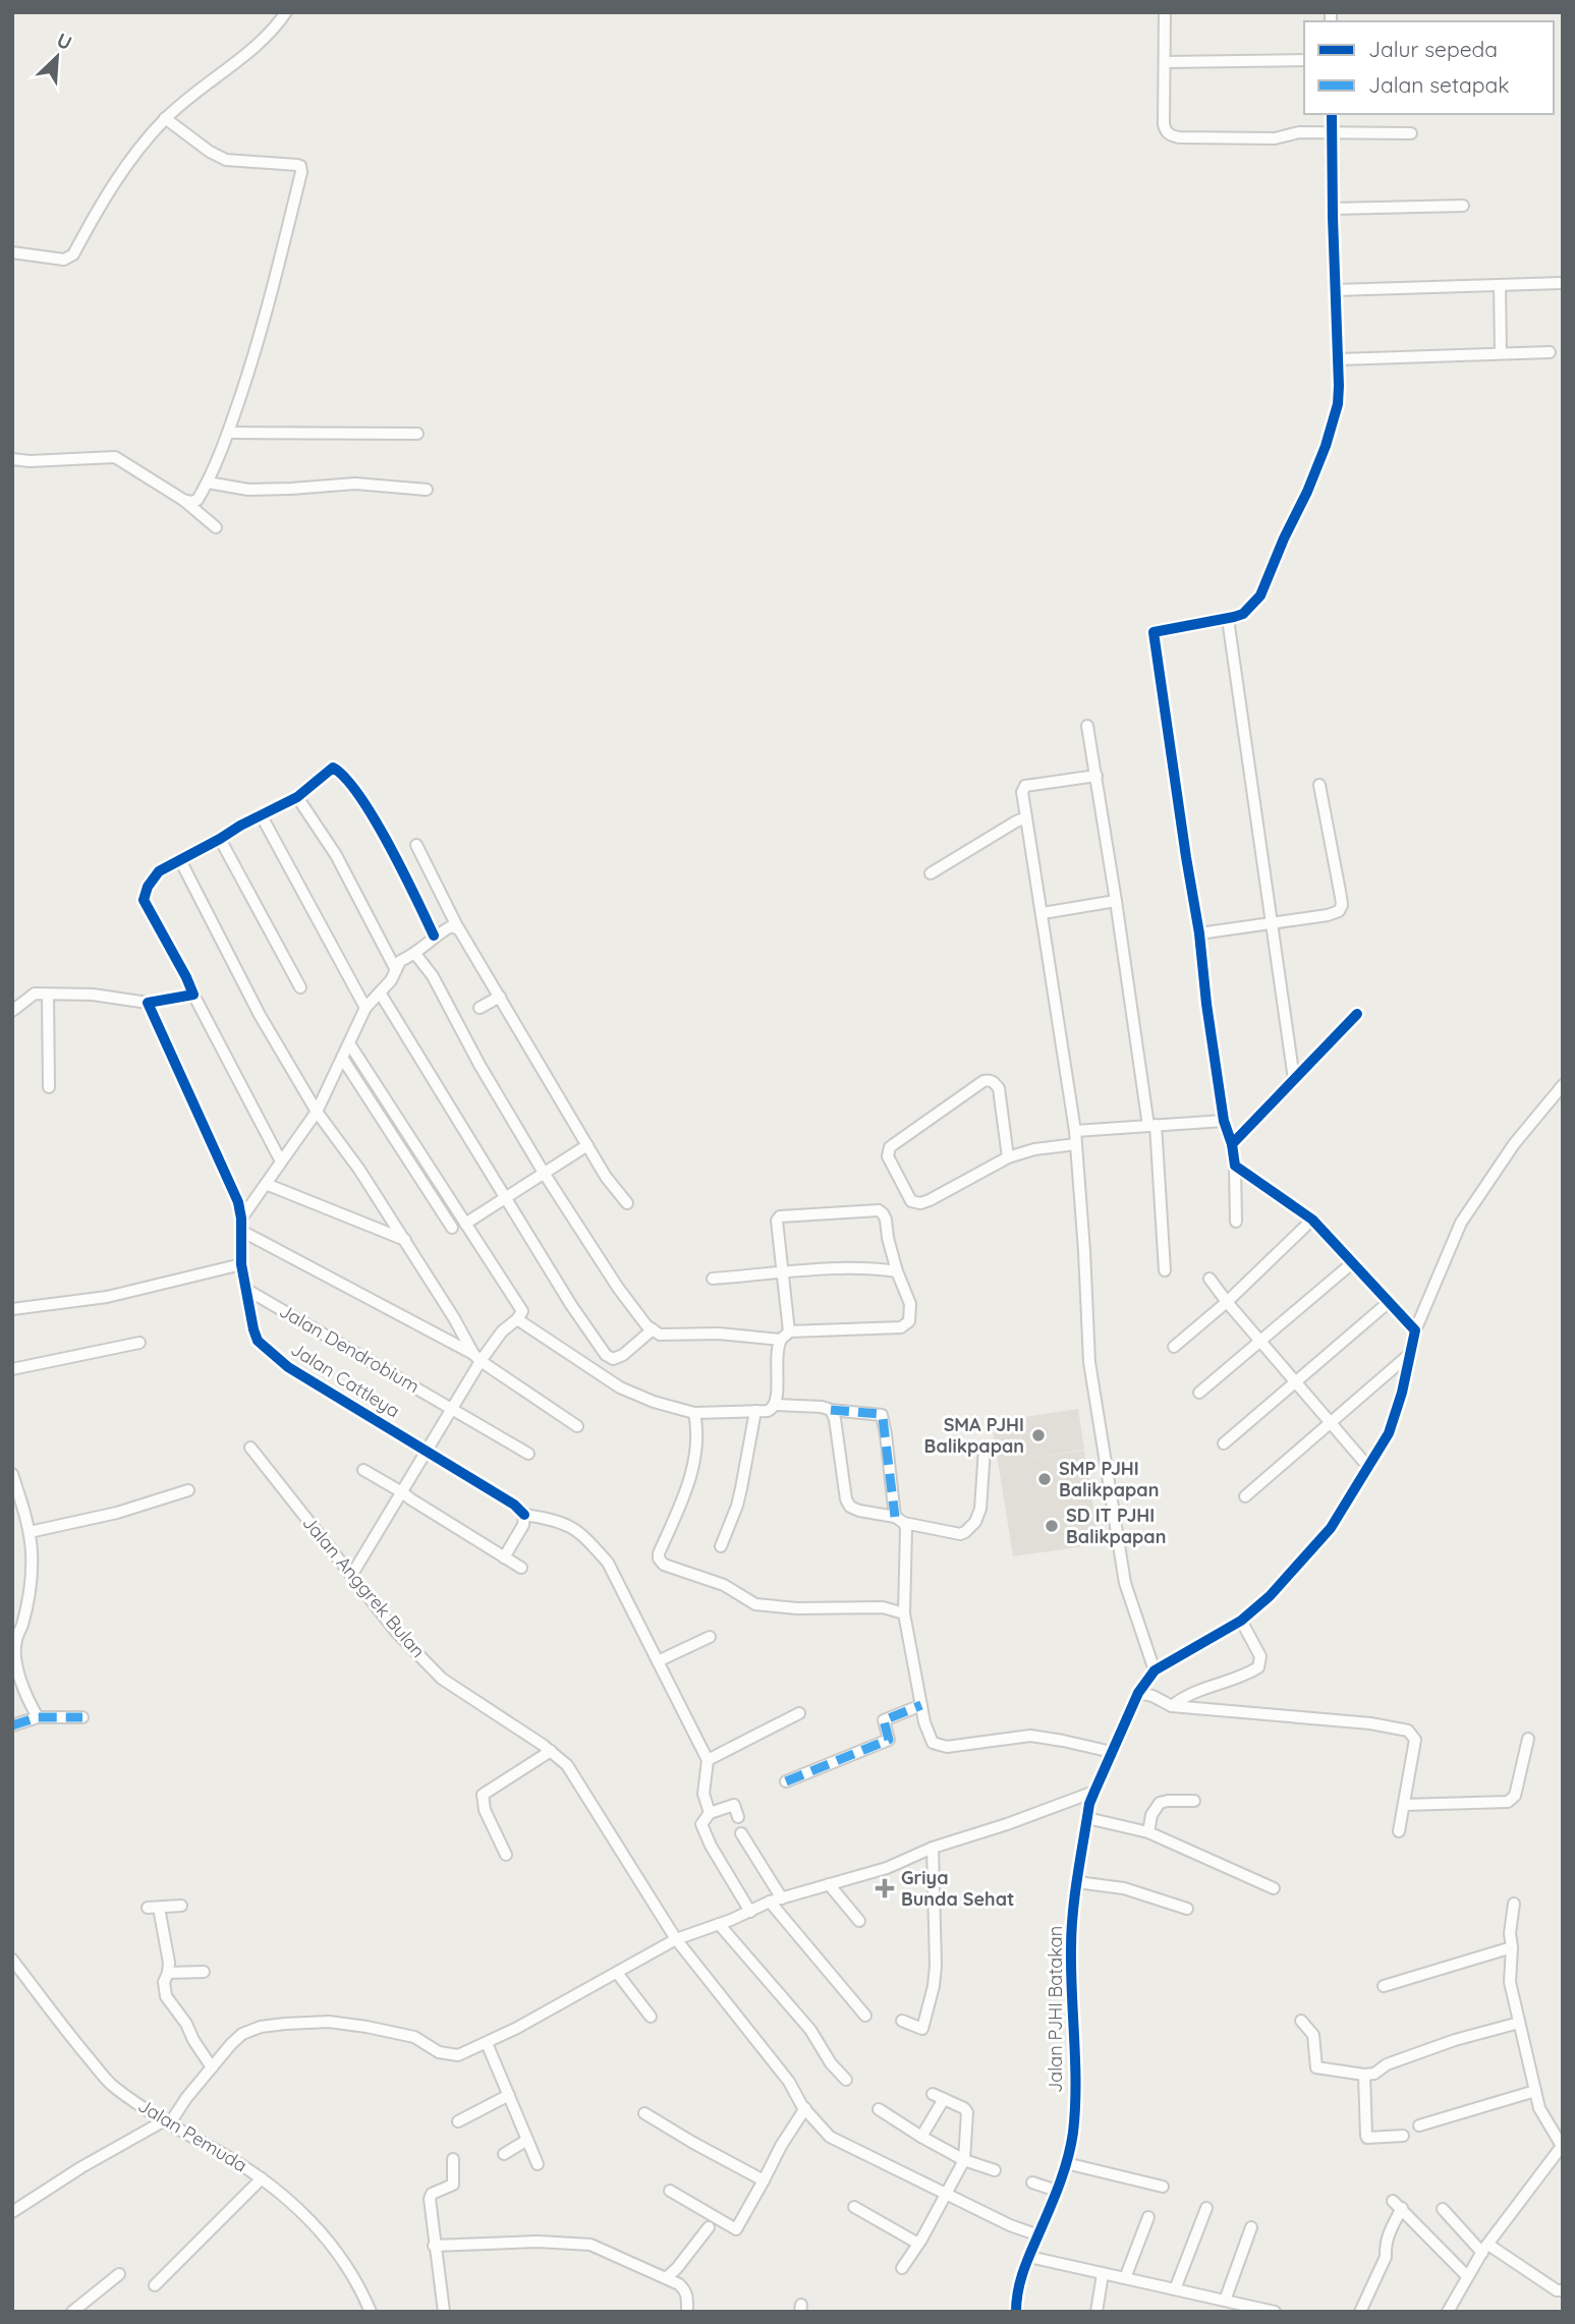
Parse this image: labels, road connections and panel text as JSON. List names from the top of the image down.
{
  "streets": {
    "street": [
      "Jalan Dendrobium",
      "Jalan Cattleya",
      "Jalan Anggrek Bulan",
      "Jalan PJHI Batakan",
      "Jalan Pemuda"
    ]
  },
  "crossings": [
    ["Jalan Dendrobium", "Jalan Cattleya"],
    ["Jalan Anggrek Bulan", "Jalan PJHI Batakan"]
  ],
  "places": {
    "other": ["SMA PJHI Balikpapan", "SMP PJHI Balikpapan", "SD IT PJHI Balikpapan"],
    "health": ["Griya Bunda Sehat"]
  },
  "legend": ["Jalur sepeda", "Jalan setapak"],
  "north": "top right"
}
